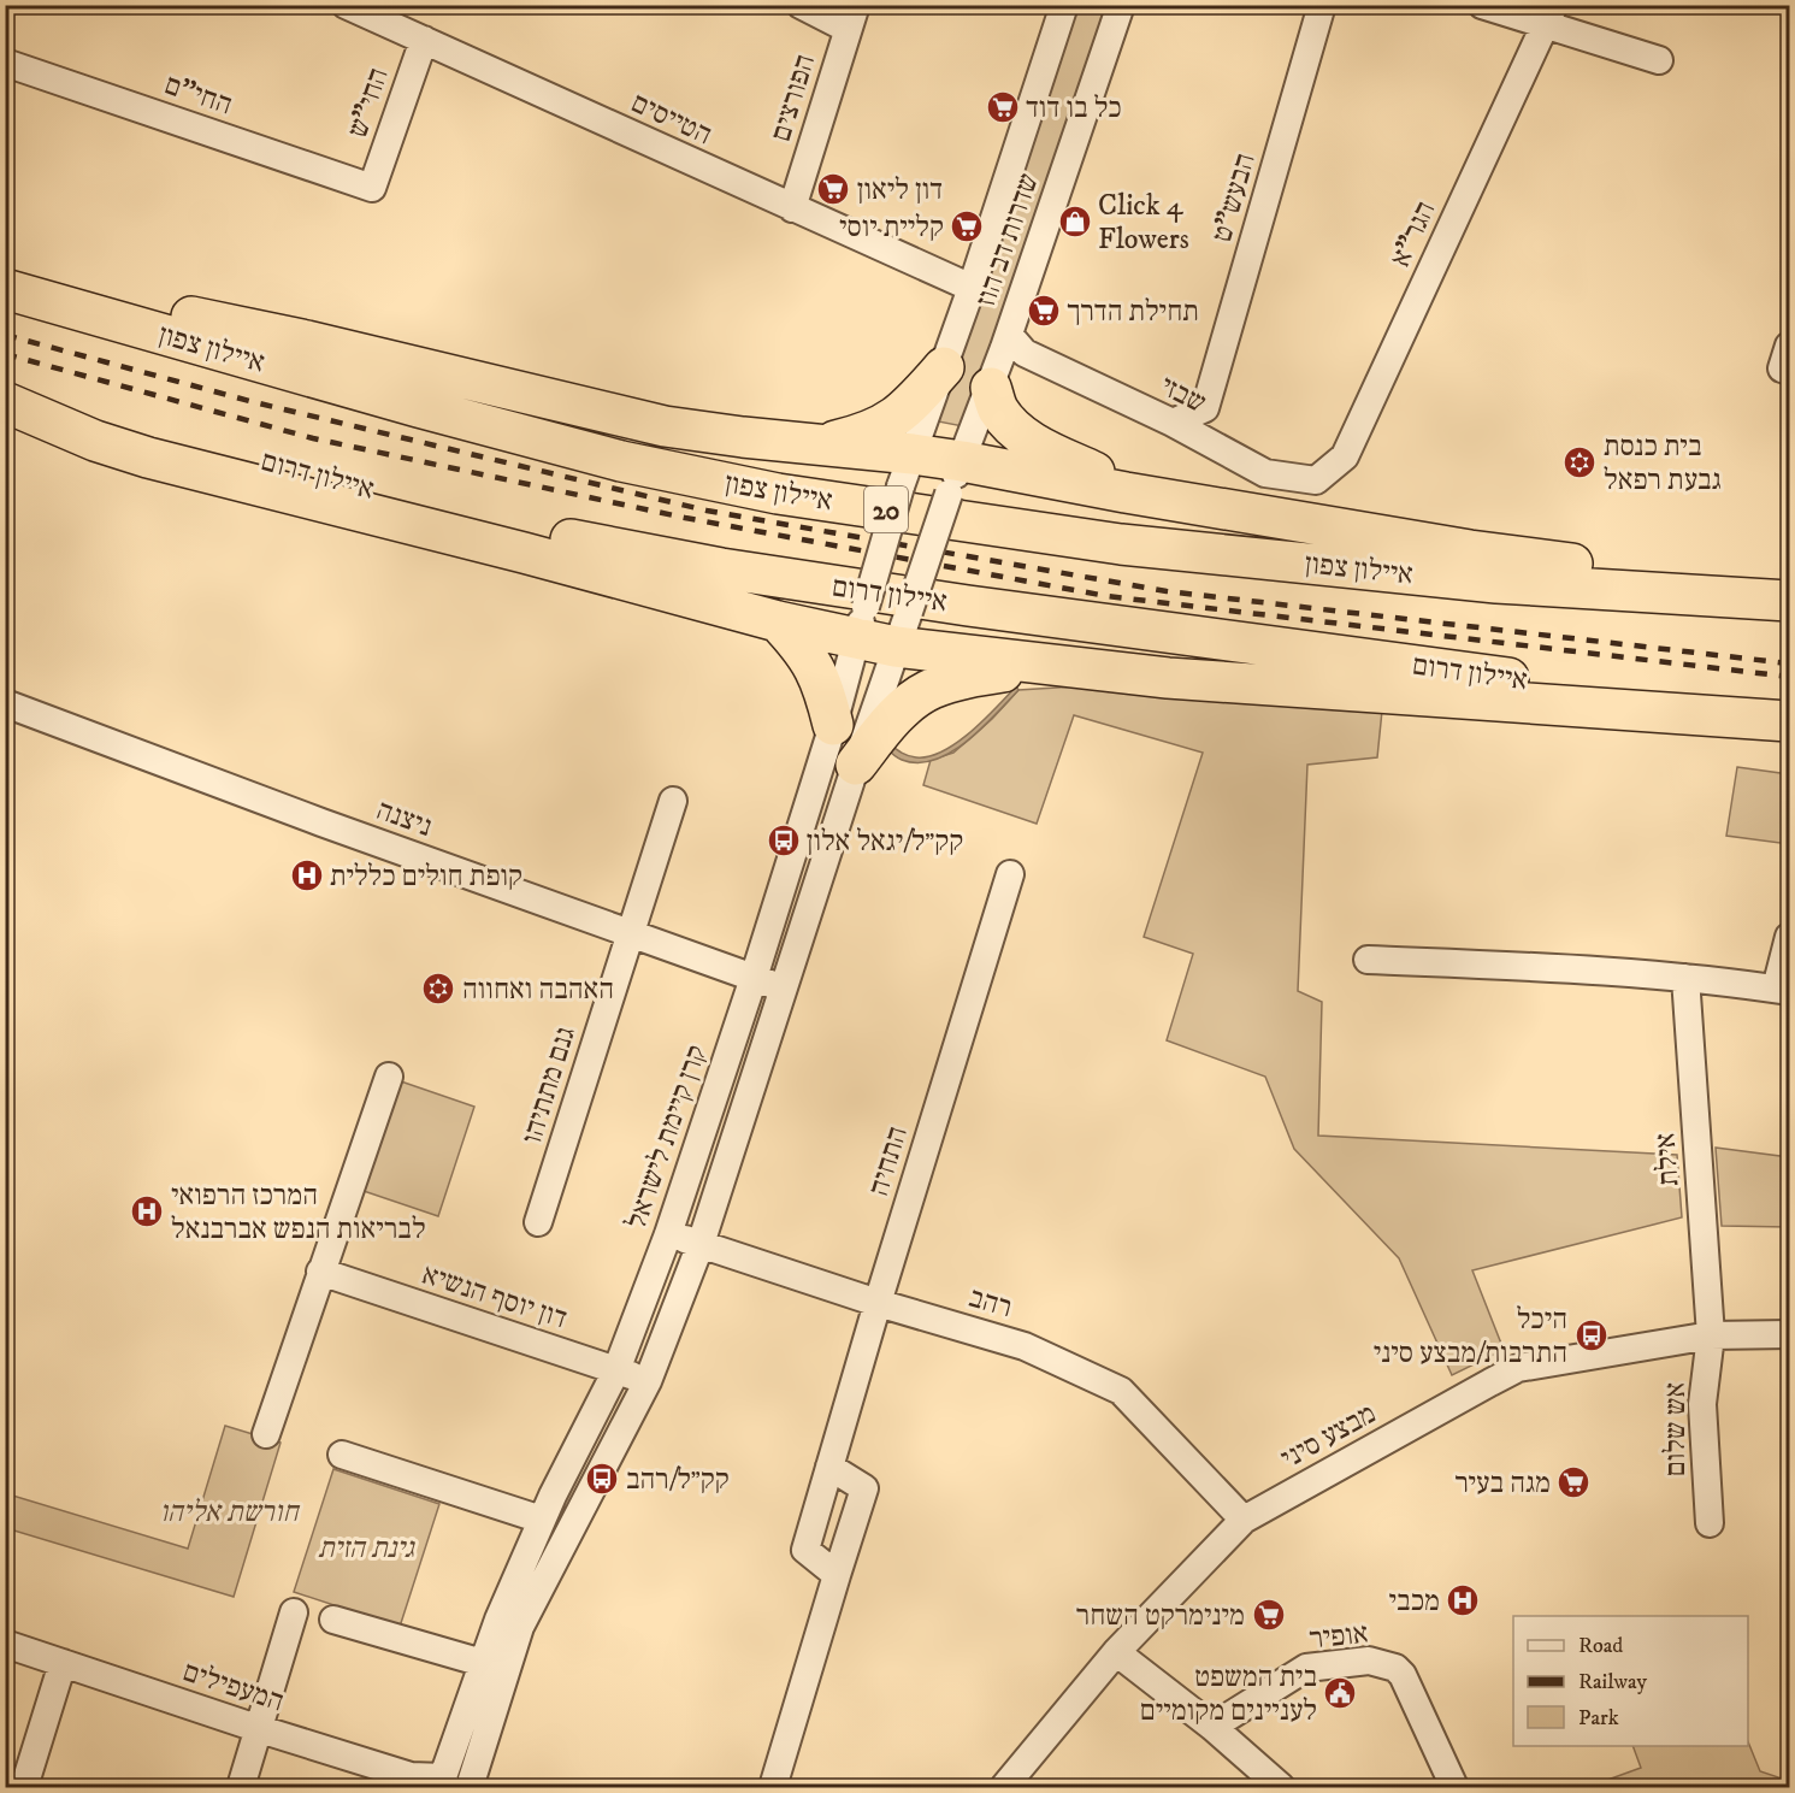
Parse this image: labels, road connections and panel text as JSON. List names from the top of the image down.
{
  "streets": {
    "highway": ["איילון צפון", "איילון דרום", "20"],
    "street": [
      "החי\"ם",
      "הפורצים",
      "החי\"ש",
      "הטייסים",
      "הבעש\"ט",
      "הגר\"א",
      "שדרות דב הוז",
      "שבזי",
      "ניצנה",
      "גנם מתתיהו",
      "קרן קיימת לישראל",
      "אילת",
      "התחיה",
      "דון יוסף הנשיא",
      "רהב",
      "אש שלום",
      "מבצע סיני",
      "אופיר",
      "המעפילים"
    ]
  },
  "crossings": [
    ["החי\"ם", "החי\"ש"],
    ["הפורצים", "הטייסים"],
    ["החי\"ש", "הטייסים"],
    ["הטייסים", "שדרות דב הוז"],
    ["הבעש\"ט", "שבזי"],
    ["הגר\"א", "שבזי"],
    ["שדרות דב הוז", "שבזי"],
    ["שדרות דב הוז", "קרן קיימת לישראל"],
    ["ניצנה", "גנם מתתיהו"],
    ["ניצנה", "קרן קיימת לישראל"],
    ["קרן קיימת לישראל", "דון יוסף הנשיא"],
    ["קרן קיימת לישראל", "רהב"],
    ["קרן קיימת לישראל", "המעפילים"],
    ["אילת", "אש שלום"],
    ["אילת", "מבצע סיני"],
    ["התחיה", "רהב"],
    ["רהב", "מבצע סיני"],
    ["אש שלום", "מבצע סיני"]
  ],
  "parks": ["חורשת אליהו", "גינת הזית"],
  "places": {
    "supermarket": [
      "כל בו דוד",
      "דון ליאון",
      "קליית יוסי",
      "תחילת הדרך",
      "מגה בעיר",
      "מינימרקט השחר"
    ],
    "shop": ["Click 4 Flowers"],
    "synagogue": ["בית כנסת גבעת רפאל", "האהבה ואחווה"],
    "bus stop": ["קק״ל/יגאל אלון", "היכל התרבות/מבצע סיני", "קק״ל/רהב"],
    "hospital": ["קופת חולים כללית", "המרכז הרפואי לבריאות הנפש אברבנאל", "מכבי"],
    "public building": ["בית המשפט לעניינים מקומיים"]
  },
  "legend": ["Road", "Railway", "Park"]
}
